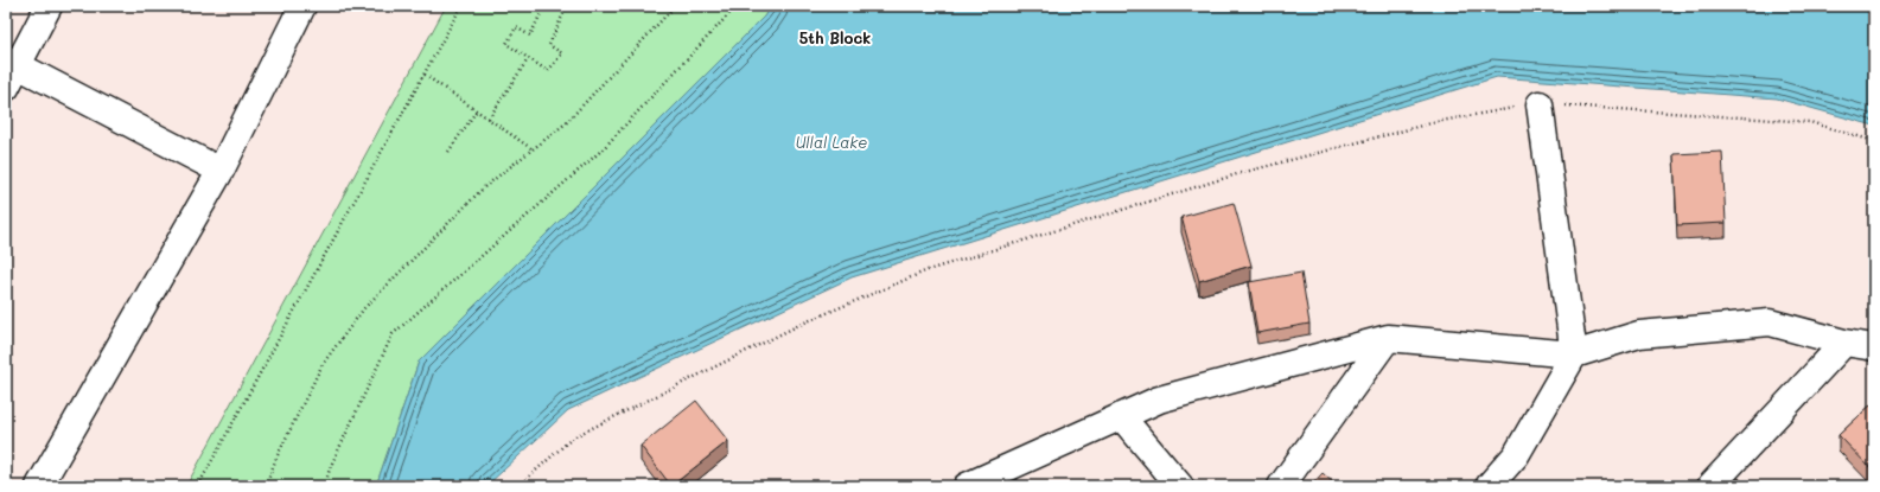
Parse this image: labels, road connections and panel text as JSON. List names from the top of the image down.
{
  "districts": ["5th Block"],
  "water": ["Ullal Lake"]
}
